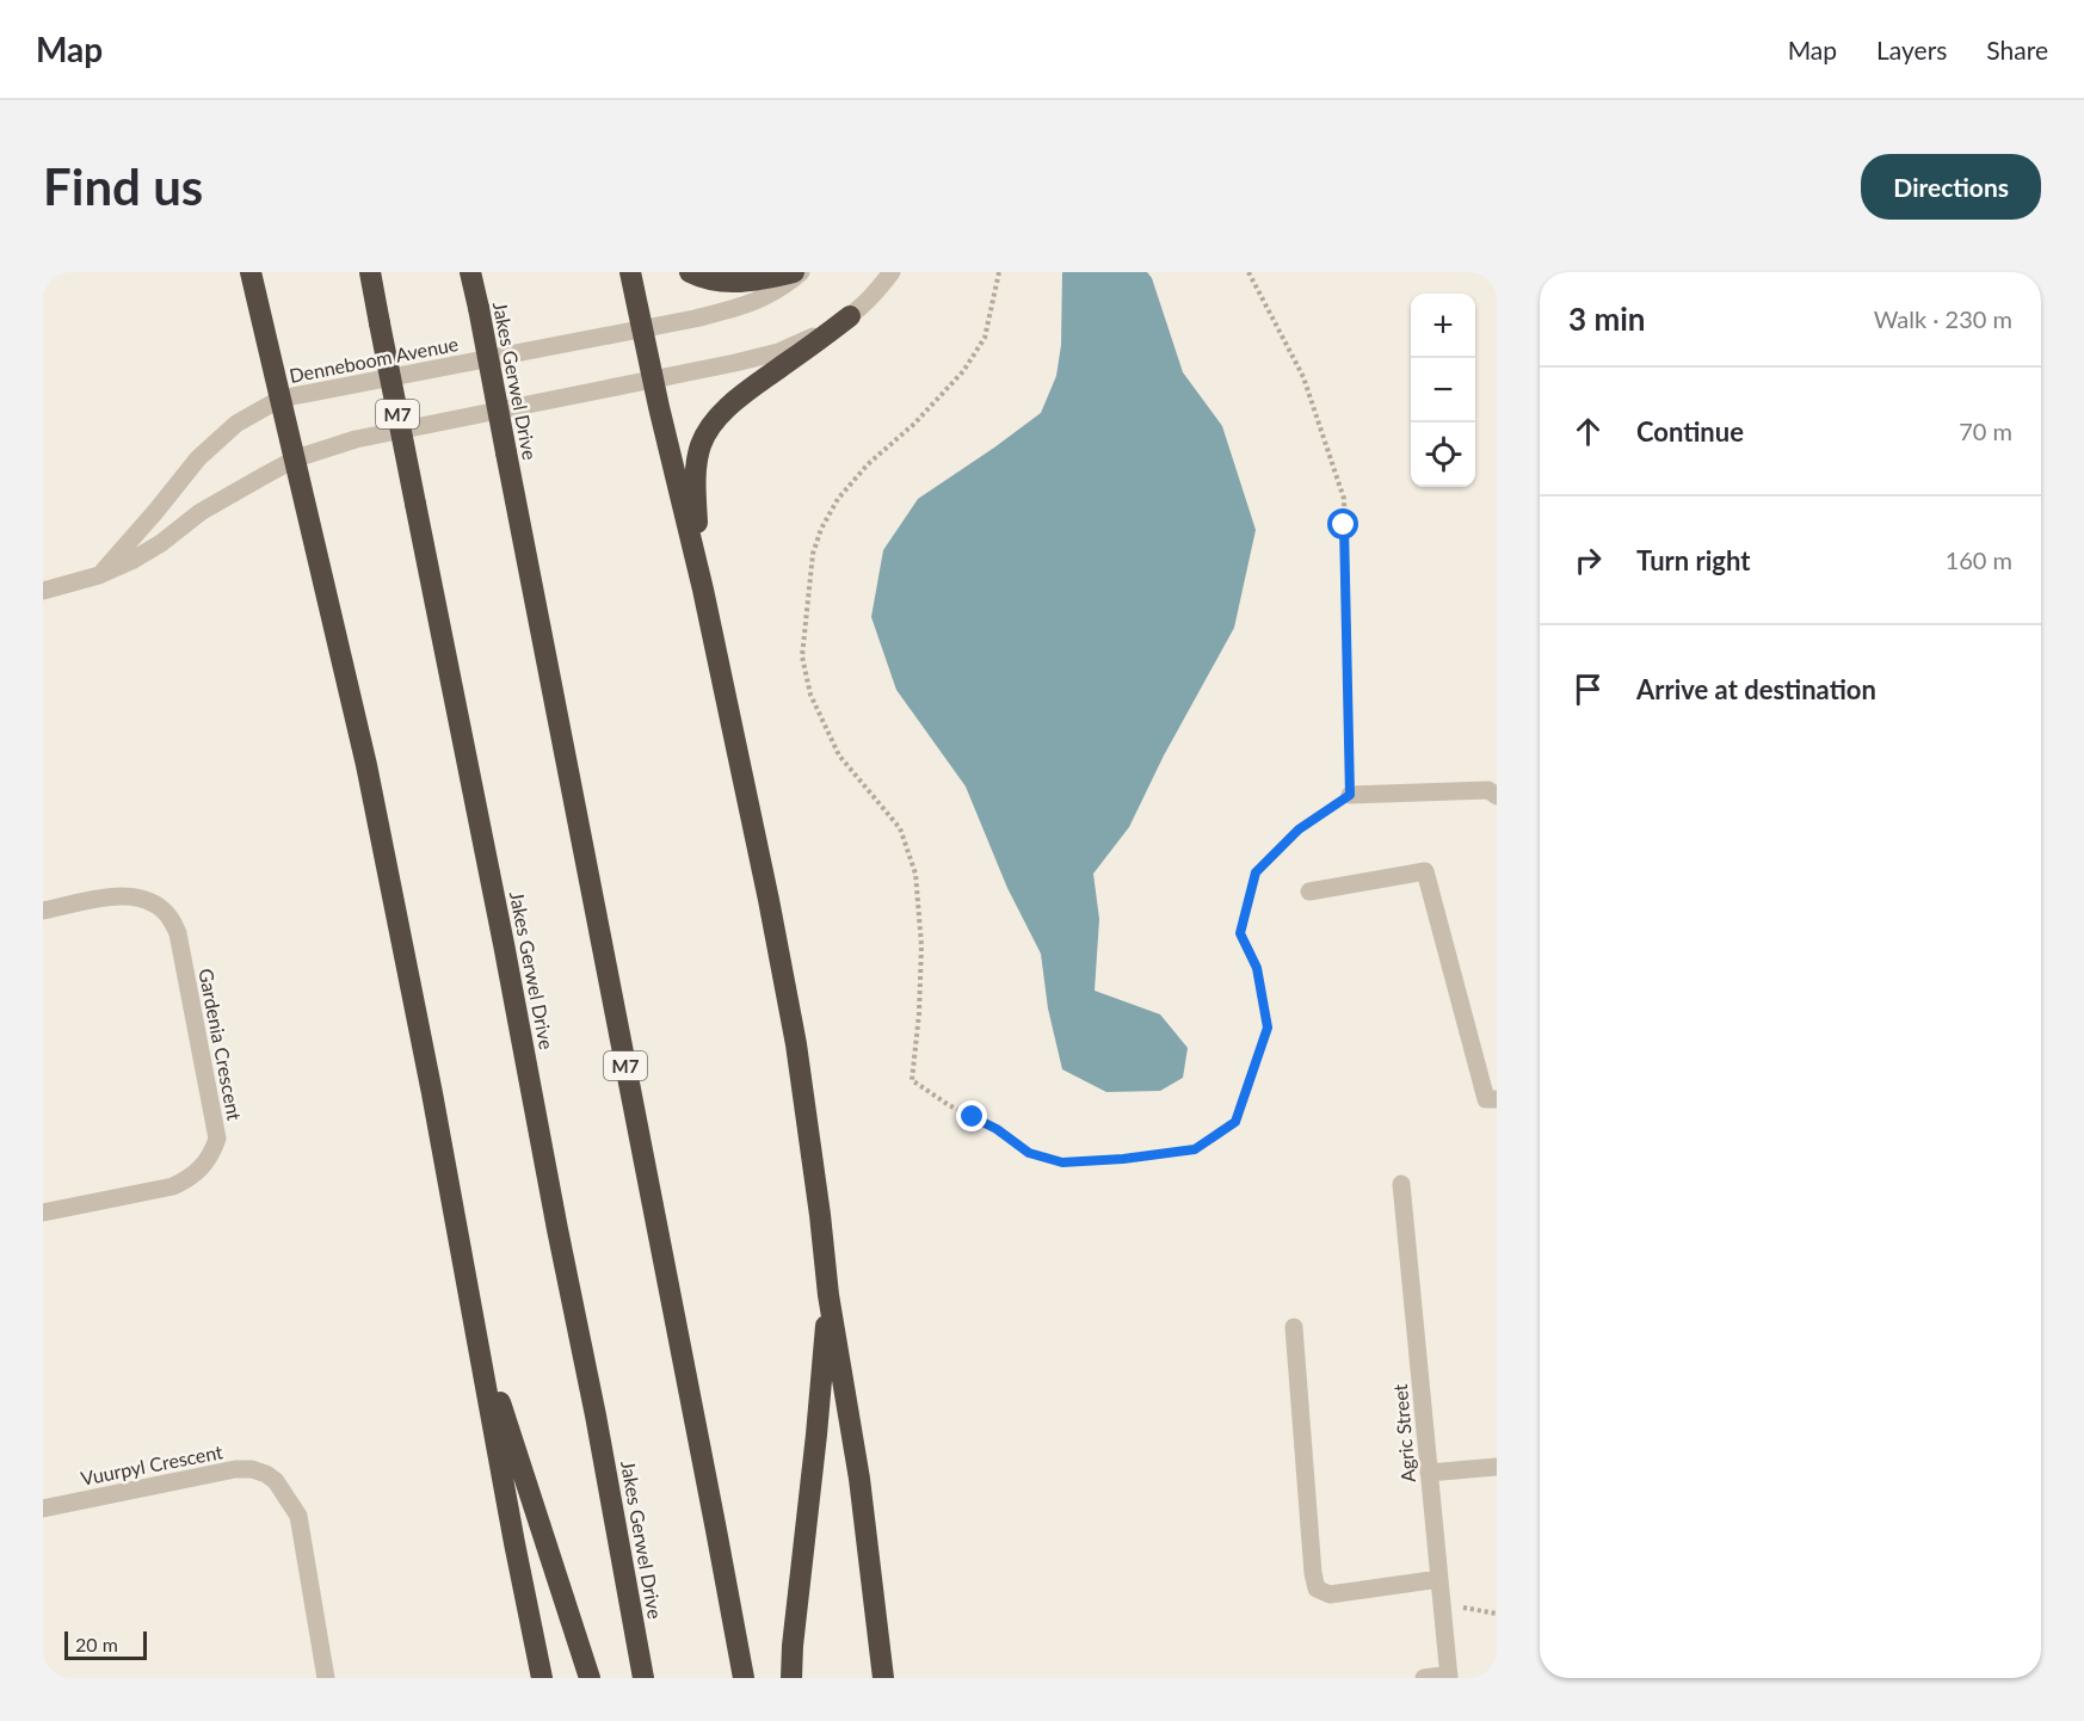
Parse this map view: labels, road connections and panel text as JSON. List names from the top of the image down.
{
  "streets": {
    "highway": ["Jakes Gerwel Drive", "M7"],
    "street": [
      "Denneboom Avenue",
      "Gardenia Crescent",
      "Agric Street",
      "Vuurpyl Crescent"
    ]
  },
  "scale_bar": "20 m",
  "page": {
    "header": "Map",
    "nav": ["Map", "Layers", "Share"],
    "buttons": "Directions",
    "title": "Find us",
    "heading": ["3 min", "Walk · 230 m"],
    "map_buttons": ["+", "−"],
    "list": [
      ["Continue", "70 m"],
      ["Turn right", "160 m"],
      "Arrive at destination"
    ],
    "scale": "20 m"
  }
}
